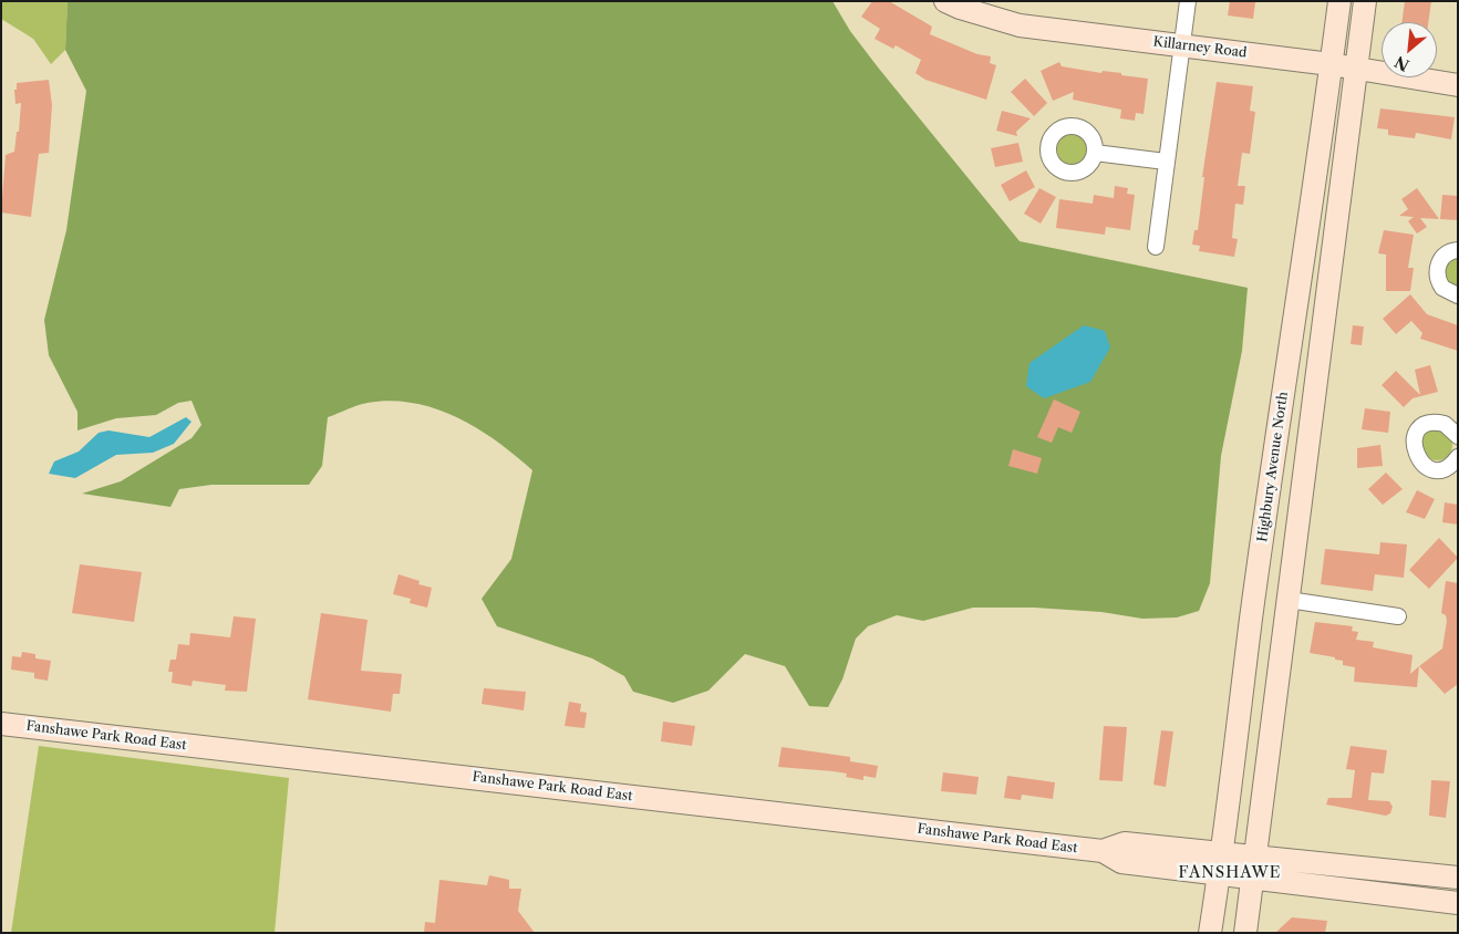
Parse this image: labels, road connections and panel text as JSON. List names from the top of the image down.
{
  "streets": {
    "main road": ["Killarney Road", "Highbury Avenue North", "Fanshawe Park Road East"]
  },
  "crossings": [
    ["Killarney Road", "Highbury Avenue North"],
    ["Highbury Avenue North", "Fanshawe Park Road East"]
  ],
  "districts": ["FANSHAWE"],
  "north": "bottom left"
}
